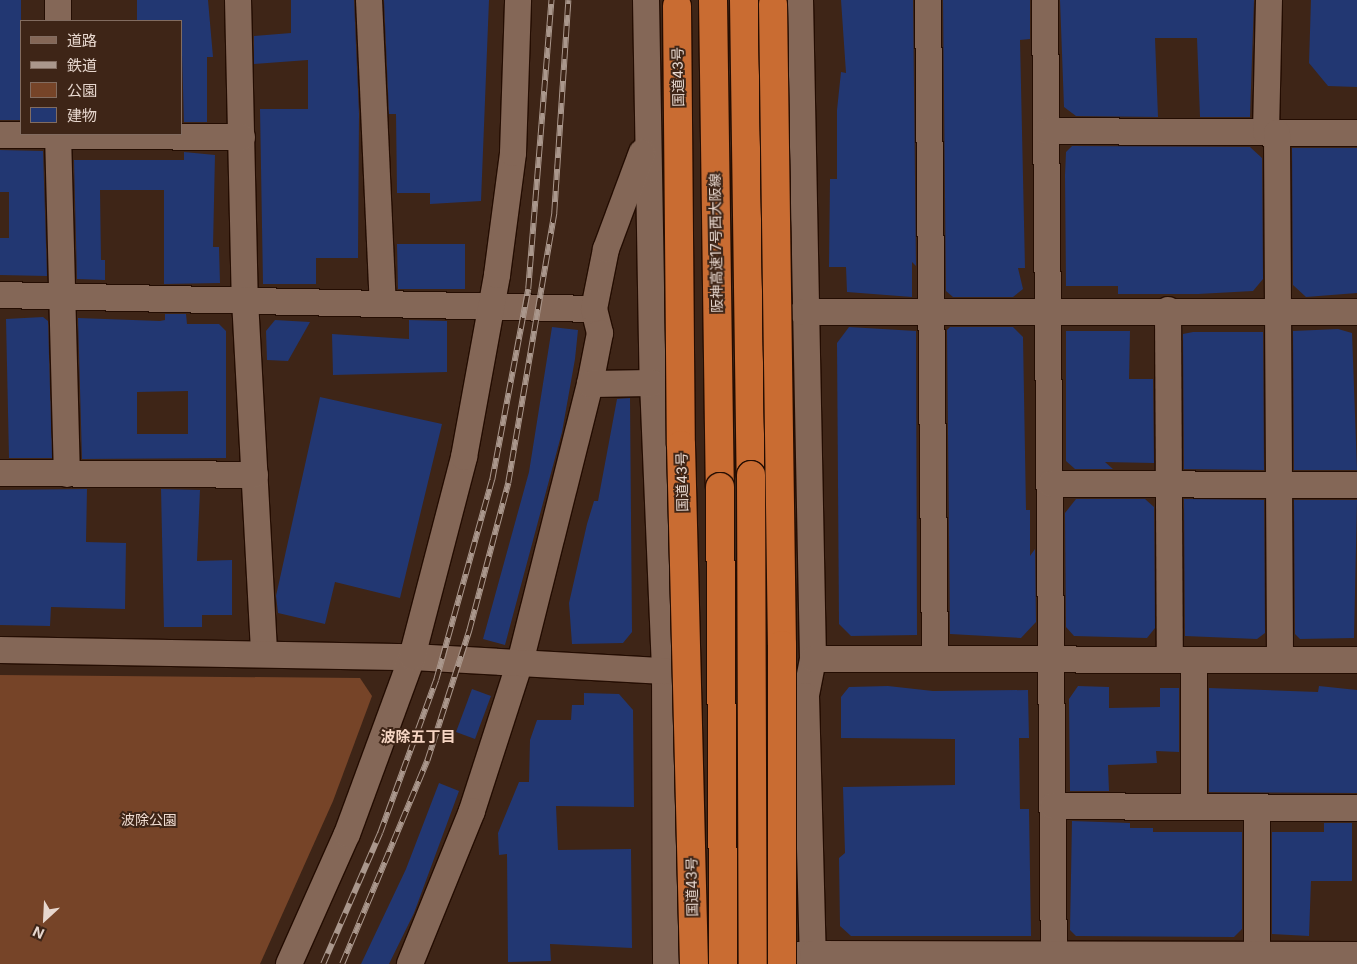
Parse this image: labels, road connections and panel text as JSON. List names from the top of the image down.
{
  "streets": {
    "highway": ["国道43号", "阪神高速17号西大阪線"]
  },
  "districts": ["波除五丁目"],
  "parks": ["波除公園"],
  "legend": [
    "道路",
    "鉄道",
    "公園",
    "建物"
  ],
  "north": "bottom left"
}
